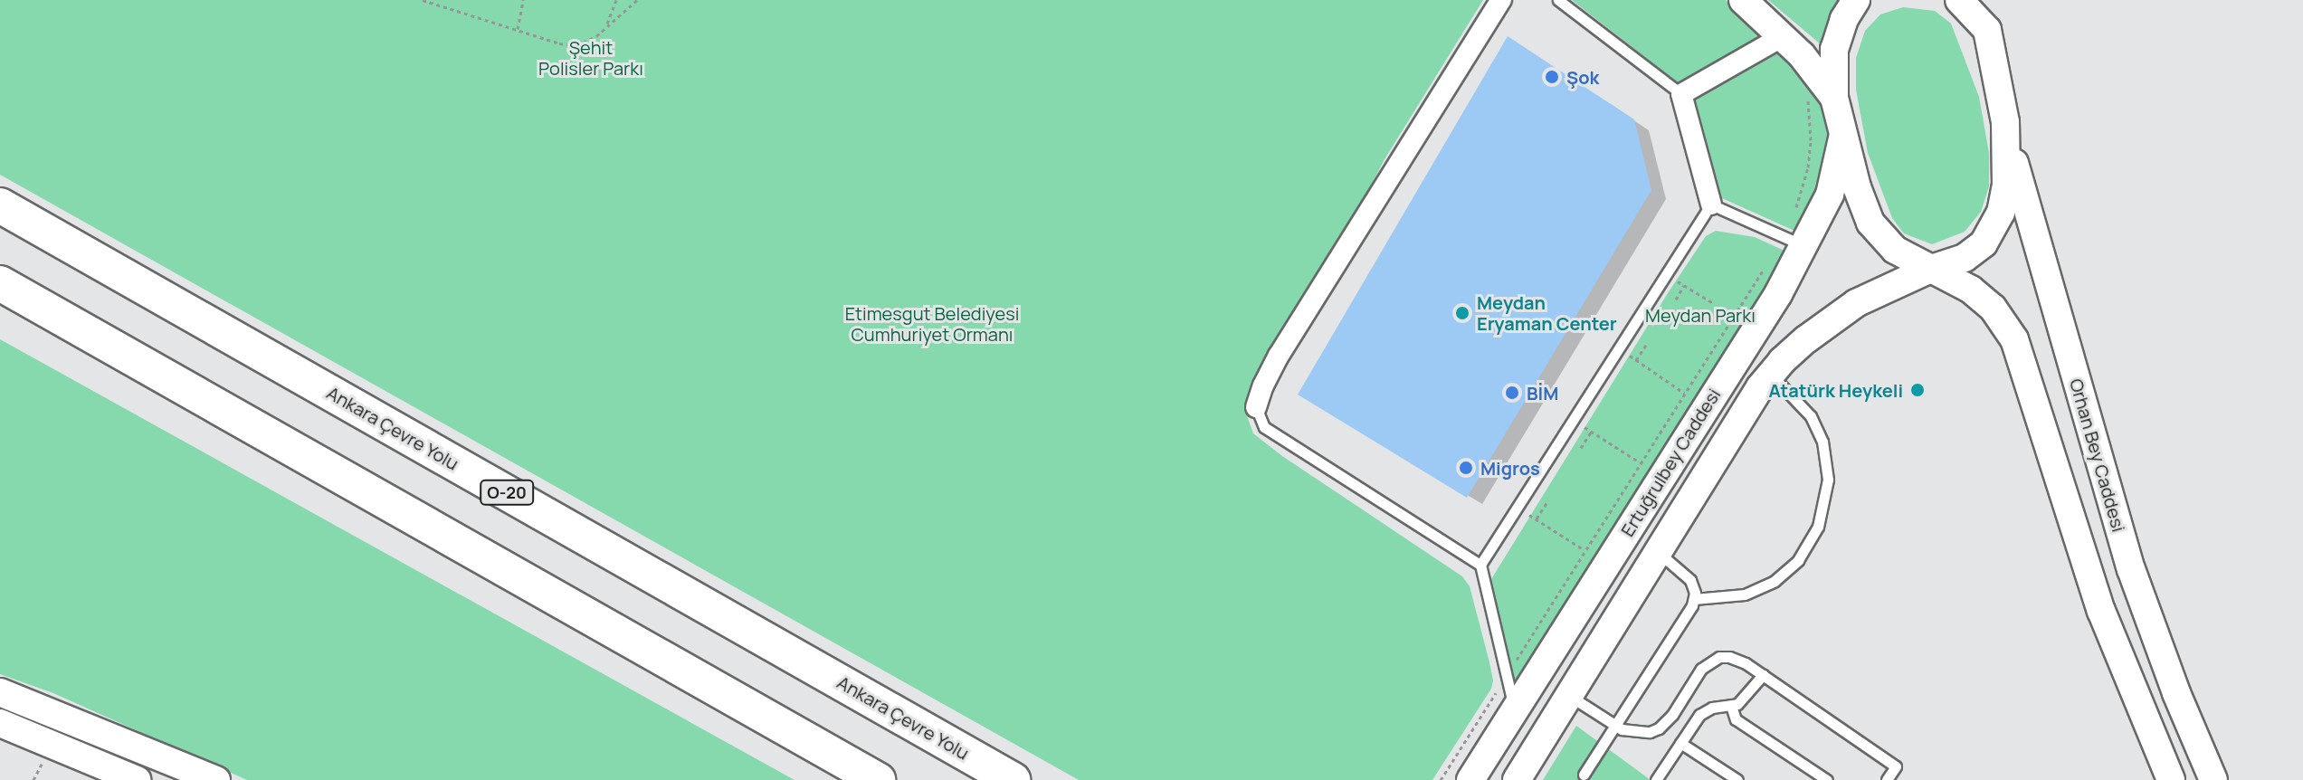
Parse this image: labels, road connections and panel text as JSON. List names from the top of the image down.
{
  "streets": {
    "highway": ["Ankara Çevre Yolu", "O-20"],
    "main road": ["Orhan Bey Caddesi", "Ertuğrulbey Caddesi"]
  },
  "crossings": [
    ["Orhan Bey Caddesi", "Ertuğrulbey Caddesi"]
  ],
  "parks": ["Şehit Polisler Parkı", "Etimesgut Belediyesi Cumhuriyet Ormanı", "Meydan Parkı"],
  "places": [
    "Şok",
    "Meydan Eryaman Center",
    "Atatürk Heykeli",
    "BİM",
    "Migros"
  ]
}
